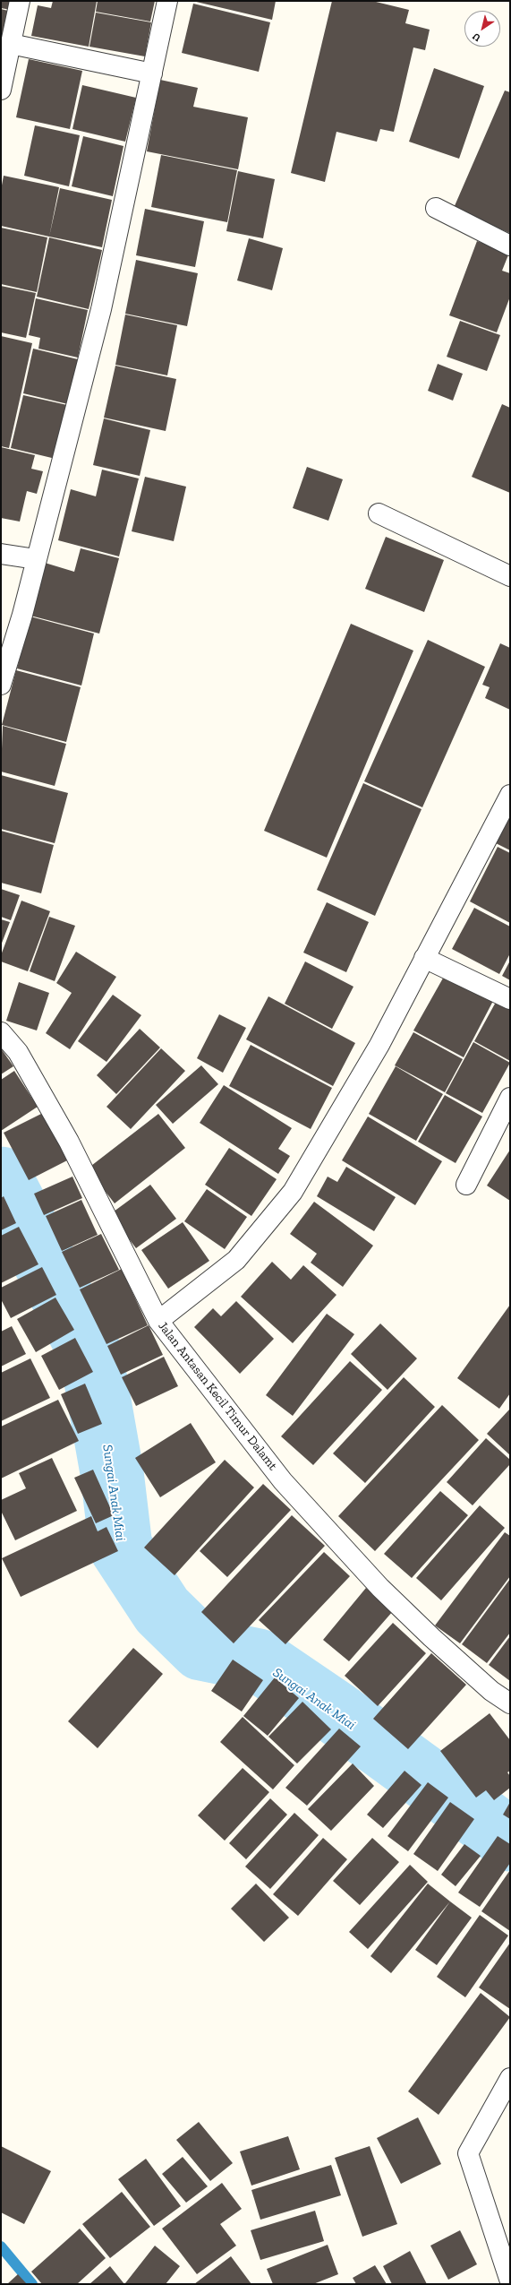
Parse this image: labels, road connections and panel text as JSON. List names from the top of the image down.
{
  "streets": {
    "street": ["Jalan Antasan Kecil Timur Dalamt"]
  },
  "water": ["Sungai Anak Miai"],
  "north": "bottom left"
}
